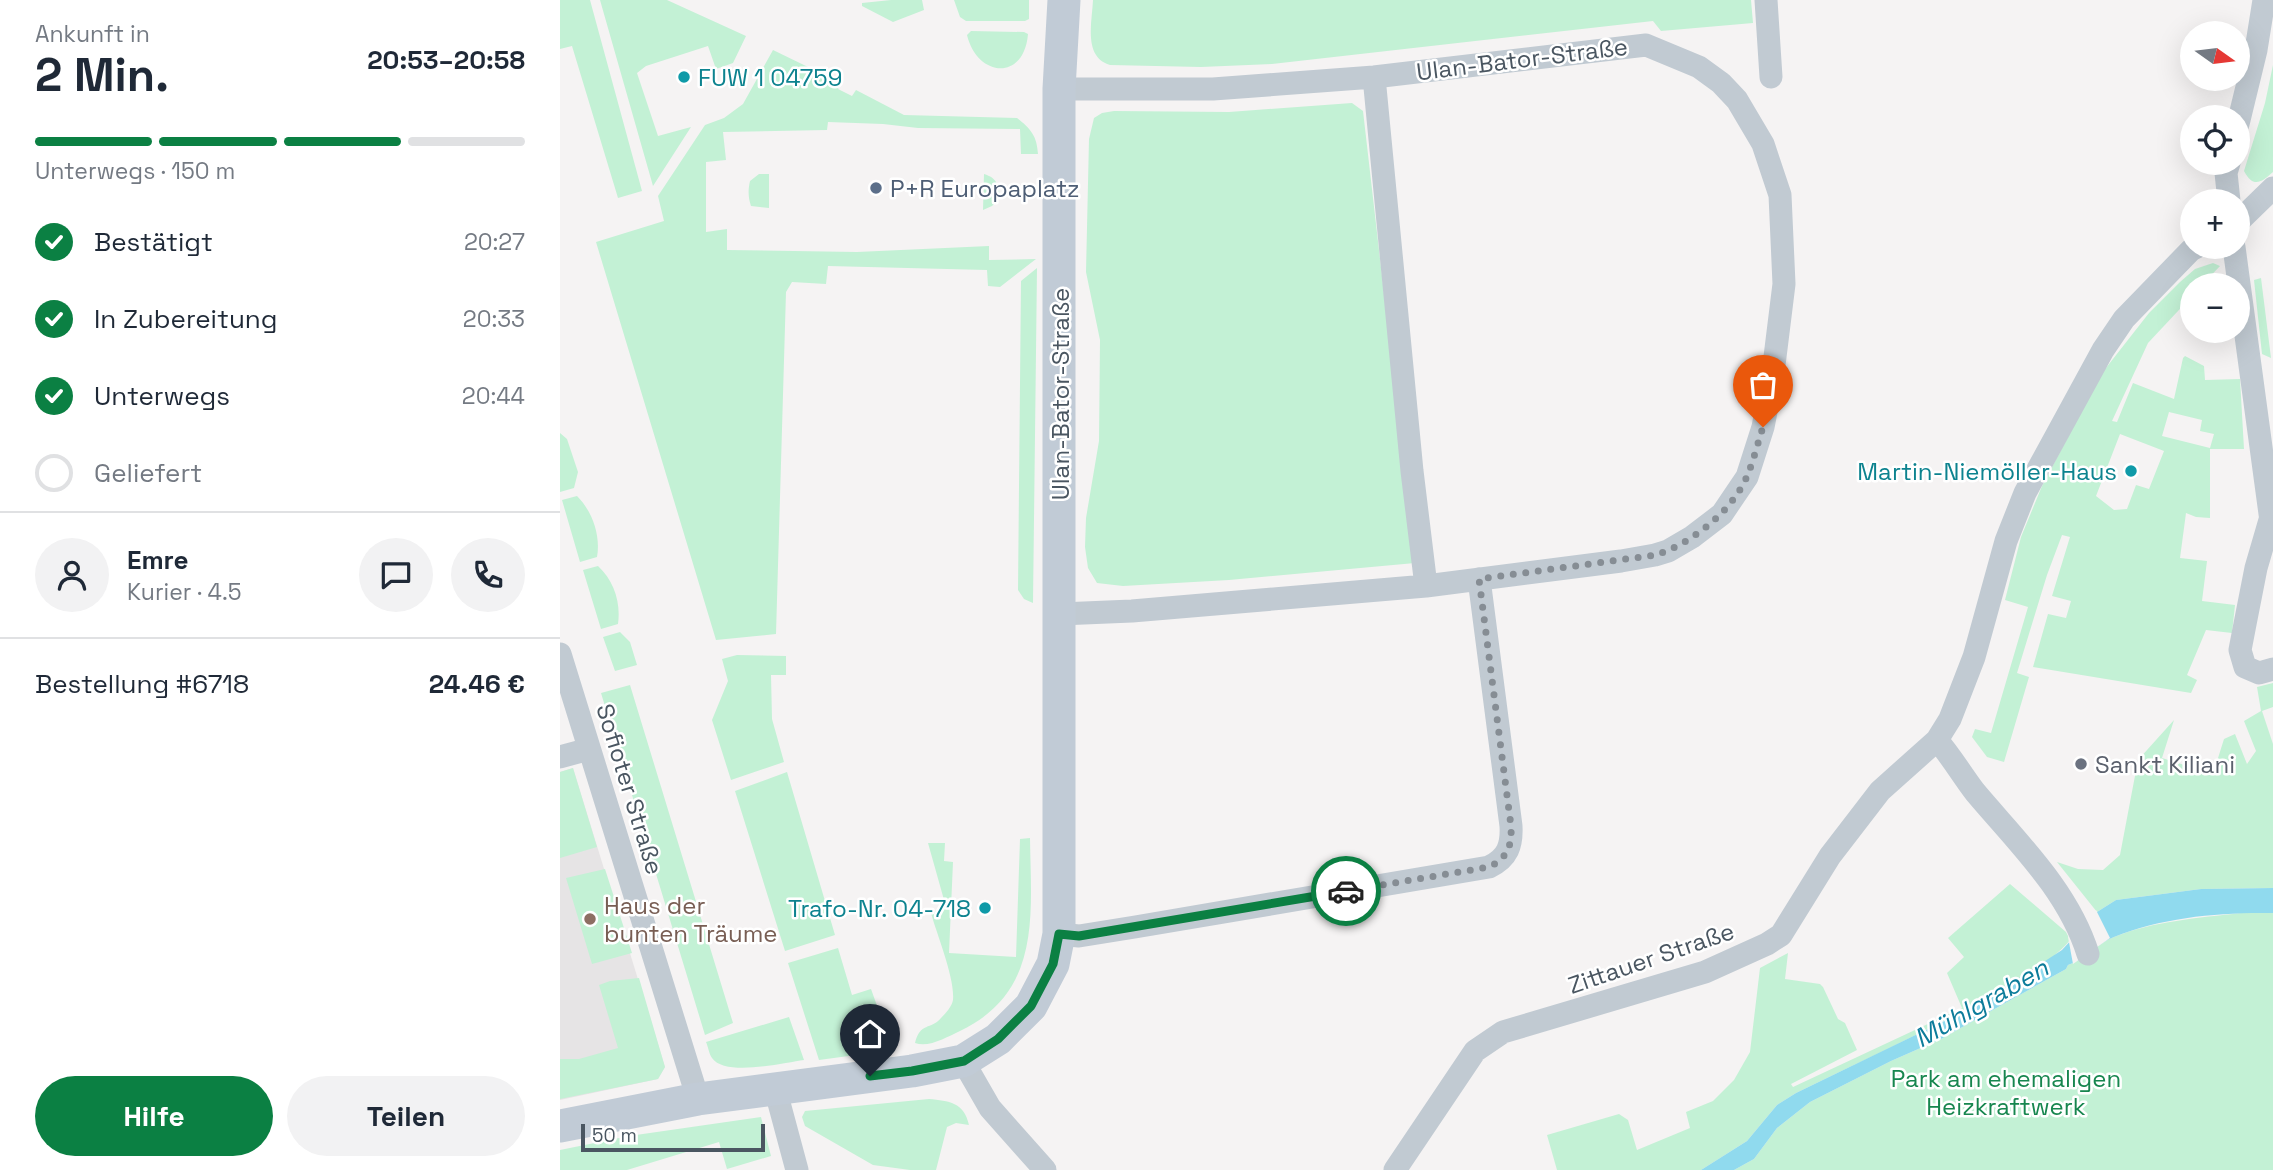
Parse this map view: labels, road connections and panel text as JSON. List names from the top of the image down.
{
  "streets": {
    "street": ["Ulan-Bator-Straße", "Sofioter Straße", "Zittauer Straße"]
  },
  "water": ["Mühlgraben"],
  "parks": ["Park am ehemaligen Heizkraftwerk"],
  "places": [
    "FUW 1 04759",
    "P+R Europaplatz",
    "Martin-Niemöller-Haus",
    "Sankt Kiliani",
    "Trafo-Nr. 04-718",
    "Haus der bunten Träume"
  ],
  "scale_bar": "50 m",
  "north": "right",
  "page": {
    "heading": ["2 Min.", "Ankunft in", "20:53–20:58"],
    "panel": [
      "Emre",
      "Kurier · 4.5",
      "Bestellung #6718",
      "24.46 €"
    ],
    "map_buttons": ["+", "−"],
    "bar": "Unterwegs · 150 m",
    "list": [
      ["Bestätigt", "20:27"],
      ["In Zubereitung", "20:33"],
      ["Unterwegs", "20:44"],
      "Geliefert"
    ],
    "buttons": ["Hilfe", "Teilen"],
    "scale": "50 m"
  }
}
